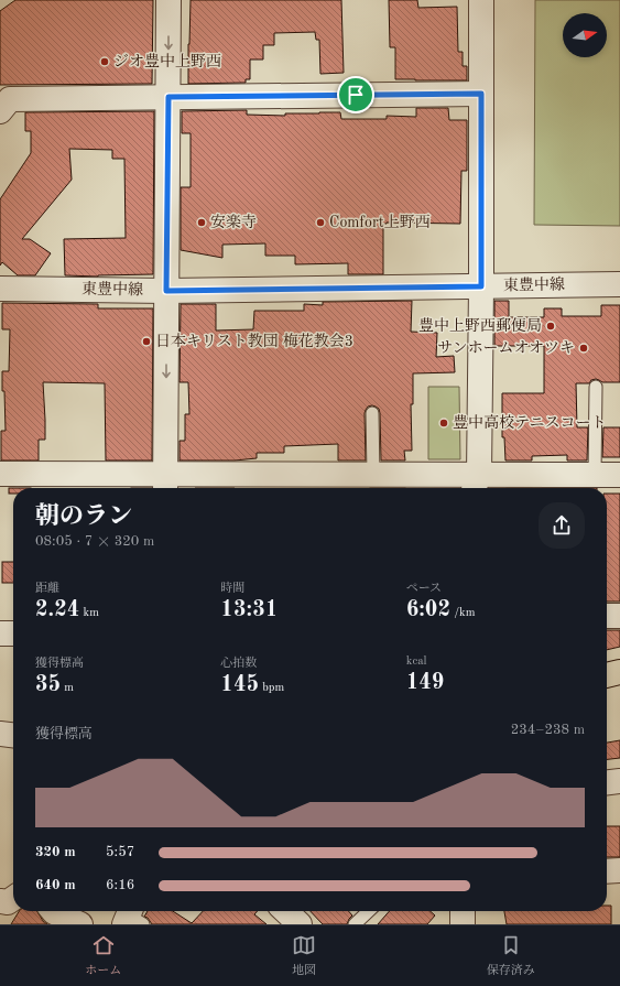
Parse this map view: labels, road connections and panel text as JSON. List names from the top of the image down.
{
  "streets": {
    "street": ["東豊中線"]
  },
  "places": [
    "ジオ豊中上野西",
    "安楽寺",
    "Comfort上野西",
    "豊中上野西郵便局",
    "日本キリスト教団 梅花教会3",
    "サンホームオオツキ",
    "豊中高校テニスコート"
  ],
  "north": "right",
  "page": {
    "heading": ["朝のラン", "08:05 · 7 × 320 m"],
    "stats": [
      ["距離", "2.24 km"],
      ["時間", "13:31"],
      ["ペース", "6:02 /km"],
      ["獲得標高", "35 m"],
      ["心拍数", "145 bpm"],
      ["kcal", "149"]
    ],
    "chart": ["獲得標高", "234–238 m"],
    "list": [
      {
        "name": "320 m",
        "note": "5:57"
      },
      {
        "name": "640 m",
        "note": "6:16"
      }
    ],
    "tabs": ["ホーム", "地図", "保存済み"]
  }
}
